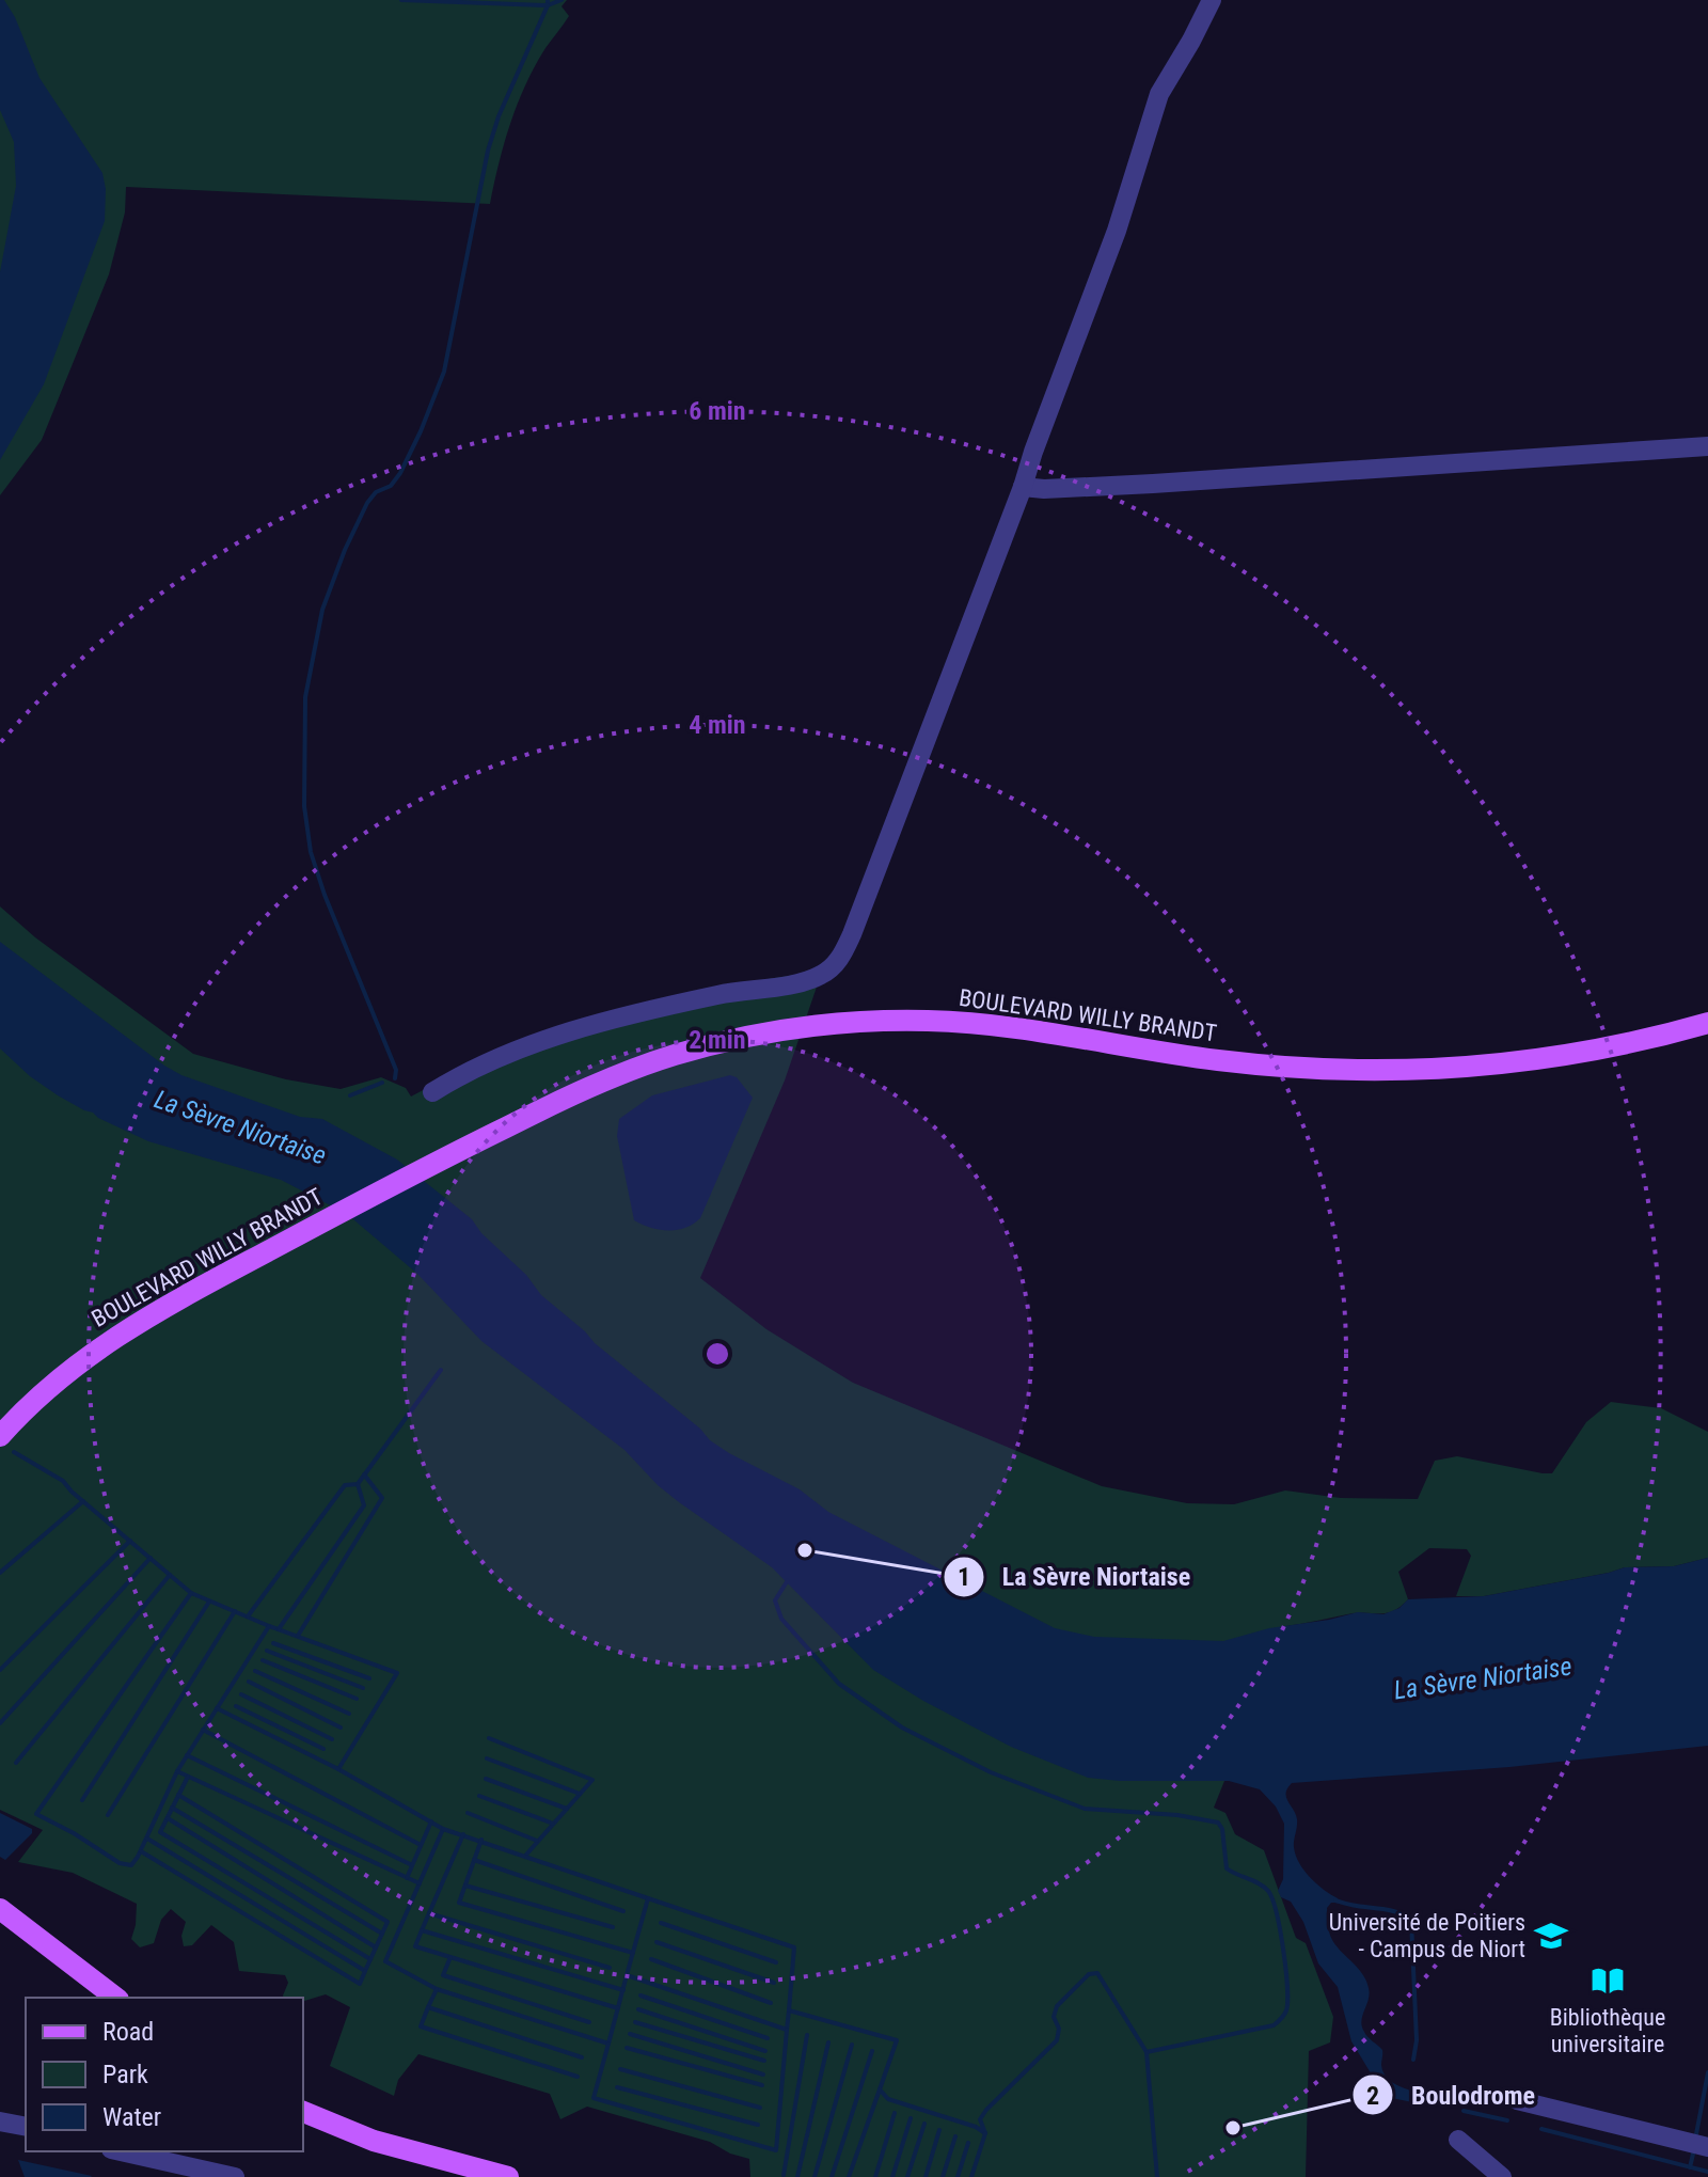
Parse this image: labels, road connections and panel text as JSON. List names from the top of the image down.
{
  "streets": {
    "main road": ["BOULEVARD WILLY BRANDT"]
  },
  "water": ["La Sèvre Niortaise"],
  "places": {
    "other": ["La Sèvre Niortaise", "Boulodrome"],
    "school or university": ["Université de Poitiers - Campus de Niort"],
    "library": ["Bibliothèque universitaire"]
  },
  "legend": ["Road", "Park", "Water"],
  "rings": ["6 min", "4 min", "2 min"]
}
